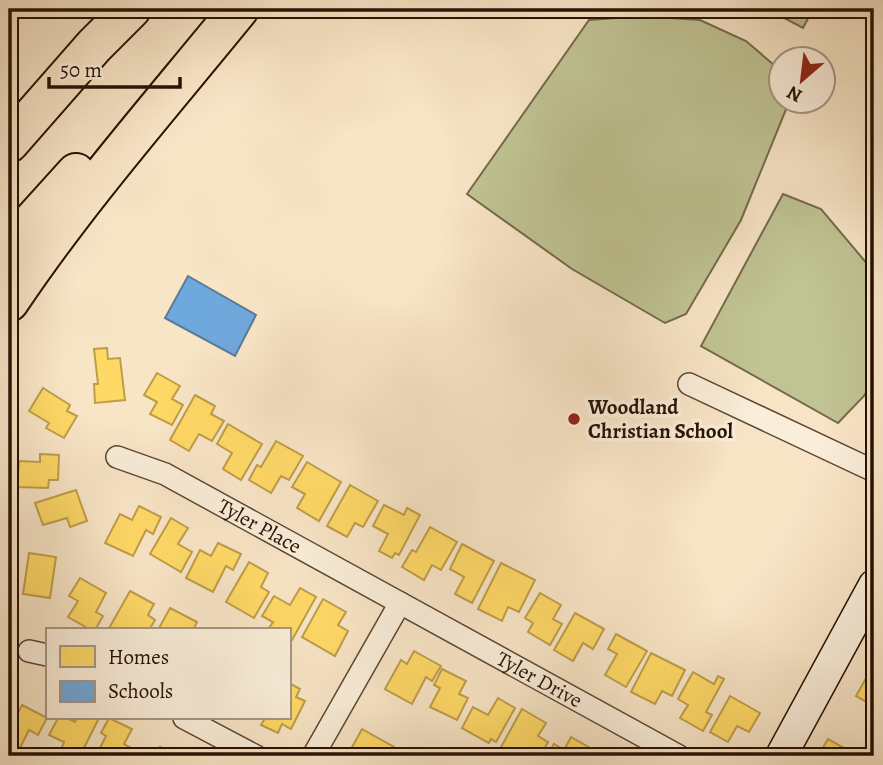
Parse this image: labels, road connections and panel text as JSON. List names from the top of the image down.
{
  "streets": {
    "street": ["Tyler Place", "Tyler Drive"]
  },
  "crossings": [
    ["Tyler Place", "Tyler Drive"]
  ],
  "places": ["Woodland Christian School"],
  "legend": ["Homes", "Schools"],
  "scale_bar": "50 m",
  "north": "bottom left"
}
